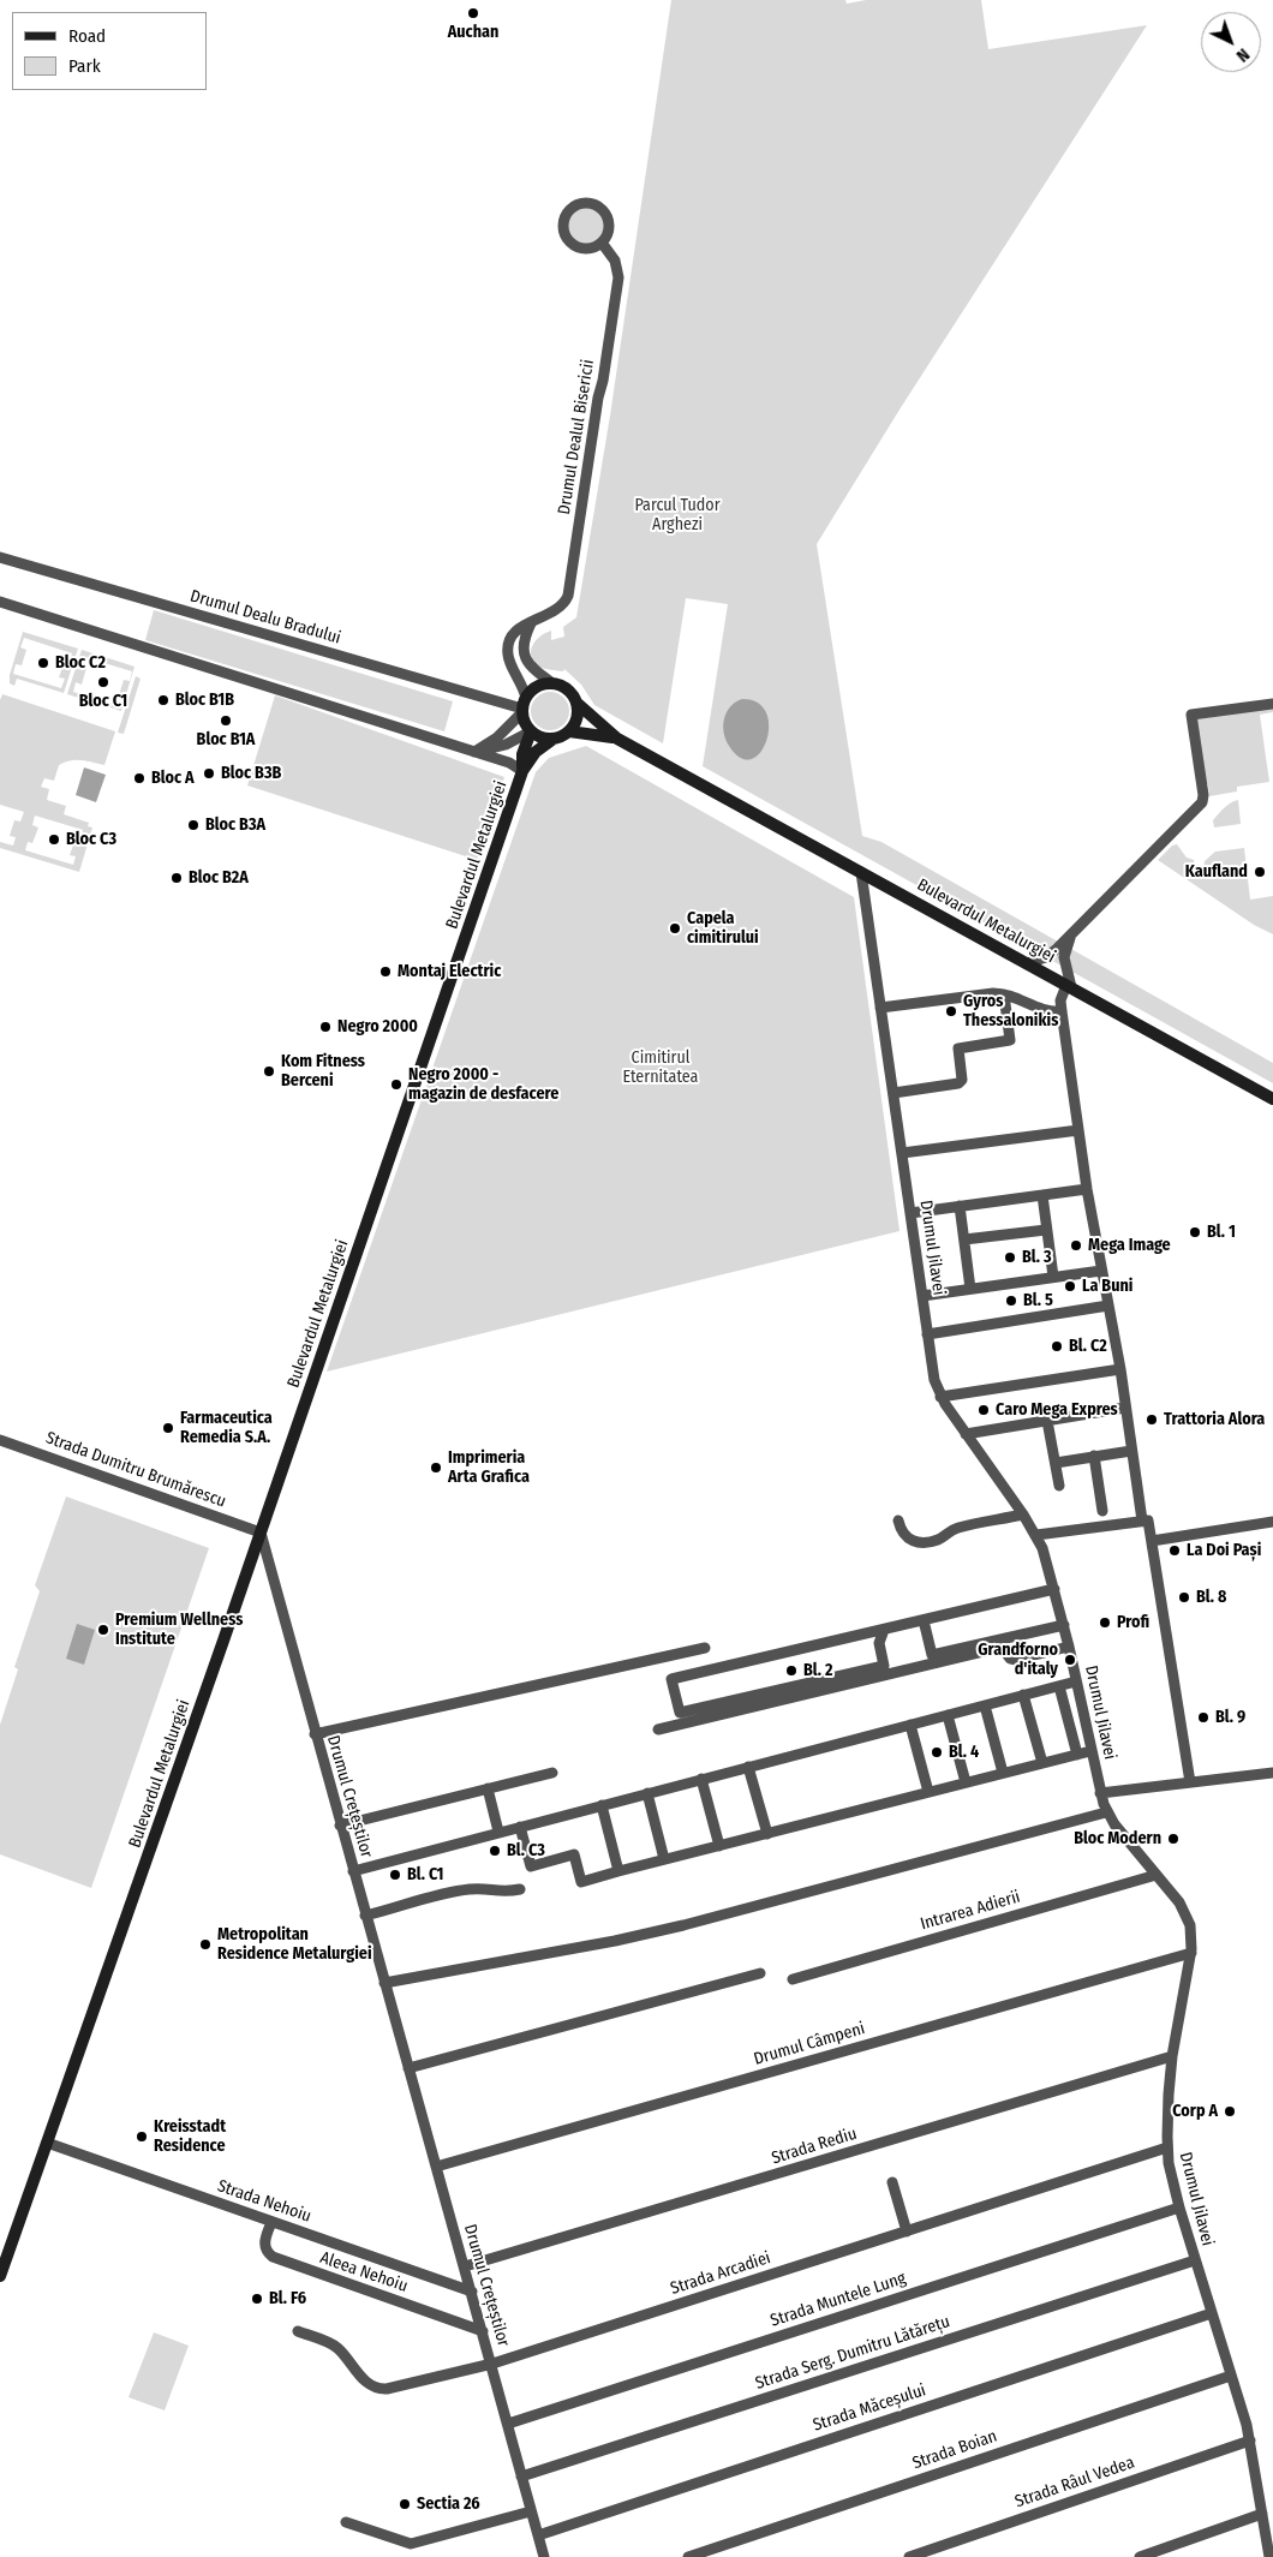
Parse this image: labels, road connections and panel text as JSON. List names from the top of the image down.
{
  "streets": {
    "main road": ["Bulevardul Metalurgiei"],
    "street": [
      "Drumul Dealul Bisericii",
      "Drumul Dealu Bradului",
      "Drumul Jilavei",
      "Strada Dumitru Brumărescu",
      "Drumul Crețeștilor",
      "Intrarea Adierii",
      "Drumul Câmpeni",
      "Strada Rediu",
      "Strada Nehoiu",
      "Aleea Nehoiu",
      "Strada Arcadiei",
      "Strada Muntele Lung",
      "Strada Serg. Dumitru Lătărețu",
      "Strada Măceșului",
      "Strada Boian",
      "Strada Râul Vedea"
    ]
  },
  "crossings": [
    ["Drumul Dealul Bisericii", "Drumul Dealu Bradului"],
    ["Drumul Dealul Bisericii", "Bulevardul Metalurgiei"],
    ["Drumul Dealu Bradului", "Bulevardul Metalurgiei"],
    ["Bulevardul Metalurgiei", "Drumul Jilavei"],
    ["Bulevardul Metalurgiei", "Strada Dumitru Brumărescu"],
    ["Bulevardul Metalurgiei", "Drumul Crețeștilor"],
    ["Bulevardul Metalurgiei", "Strada Nehoiu"],
    ["Drumul Jilavei", "Intrarea Adierii"],
    ["Drumul Jilavei", "Drumul Câmpeni"],
    ["Drumul Jilavei", "Strada Rediu"],
    ["Drumul Jilavei", "Strada Arcadiei"],
    ["Drumul Jilavei", "Strada Muntele Lung"],
    ["Drumul Jilavei", "Strada Serg. Dumitru Lătărețu"],
    ["Drumul Jilavei", "Strada Măceșului"],
    ["Drumul Jilavei", "Strada Boian"],
    ["Drumul Jilavei", "Strada Râul Vedea"],
    ["Strada Dumitru Brumărescu", "Drumul Crețeștilor"],
    ["Drumul Crețeștilor", "Drumul Câmpeni"],
    ["Drumul Crețeștilor", "Strada Rediu"],
    ["Drumul Crețeștilor", "Strada Nehoiu"],
    ["Drumul Crețeștilor", "Aleea Nehoiu"],
    ["Drumul Crețeștilor", "Strada Arcadiei"],
    ["Drumul Crețeștilor", "Strada Muntele Lung"],
    ["Drumul Crețeștilor", "Strada Serg. Dumitru Lătărețu"],
    ["Drumul Crețeștilor", "Strada Măceșului"],
    ["Strada Nehoiu", "Aleea Nehoiu"]
  ],
  "parks": ["Parcul Tudor Arghezi", "Cimitirul Eternitatea"],
  "places": [
    "Auchan",
    "Bloc C2",
    "Bloc C1",
    "Bloc B1B",
    "Bloc B1A",
    "Bloc B3B",
    "Bloc A",
    "Bloc B3A",
    "Bloc C3",
    "Kaufland",
    "Bloc B2A",
    "Capela cimitirului",
    "Montaj Electric",
    "Gyros Thessalonikis",
    "Negro 2000",
    "Kom Fitness Berceni",
    "Negro 2000 - magazin de desfacere",
    "Bl. 1",
    "Mega Image",
    "Bl. 3",
    "La Buni",
    "Bl. 5",
    "Bl. C2",
    "Caro Mega Expres",
    "Trattoria Alora",
    "Farmaceutica Remedia S.A.",
    "Imprimeria Arta Grafica",
    "La Doi Pași",
    "Bl. 8",
    "Profi",
    "Premium Wellness Institute",
    "Grandforno d'italy",
    "Bl. 2",
    "Bl. 9",
    "Bl. 4",
    "Bloc Modern",
    "Bl. C3",
    "Bl. C1",
    "Metropolitan Residence Metalurgiei",
    "Corp A",
    "Kreisstadt Residence",
    "Bl. F6",
    "Sectia 26"
  ],
  "legend": ["Road", "Park"],
  "north": "bottom right"
}
